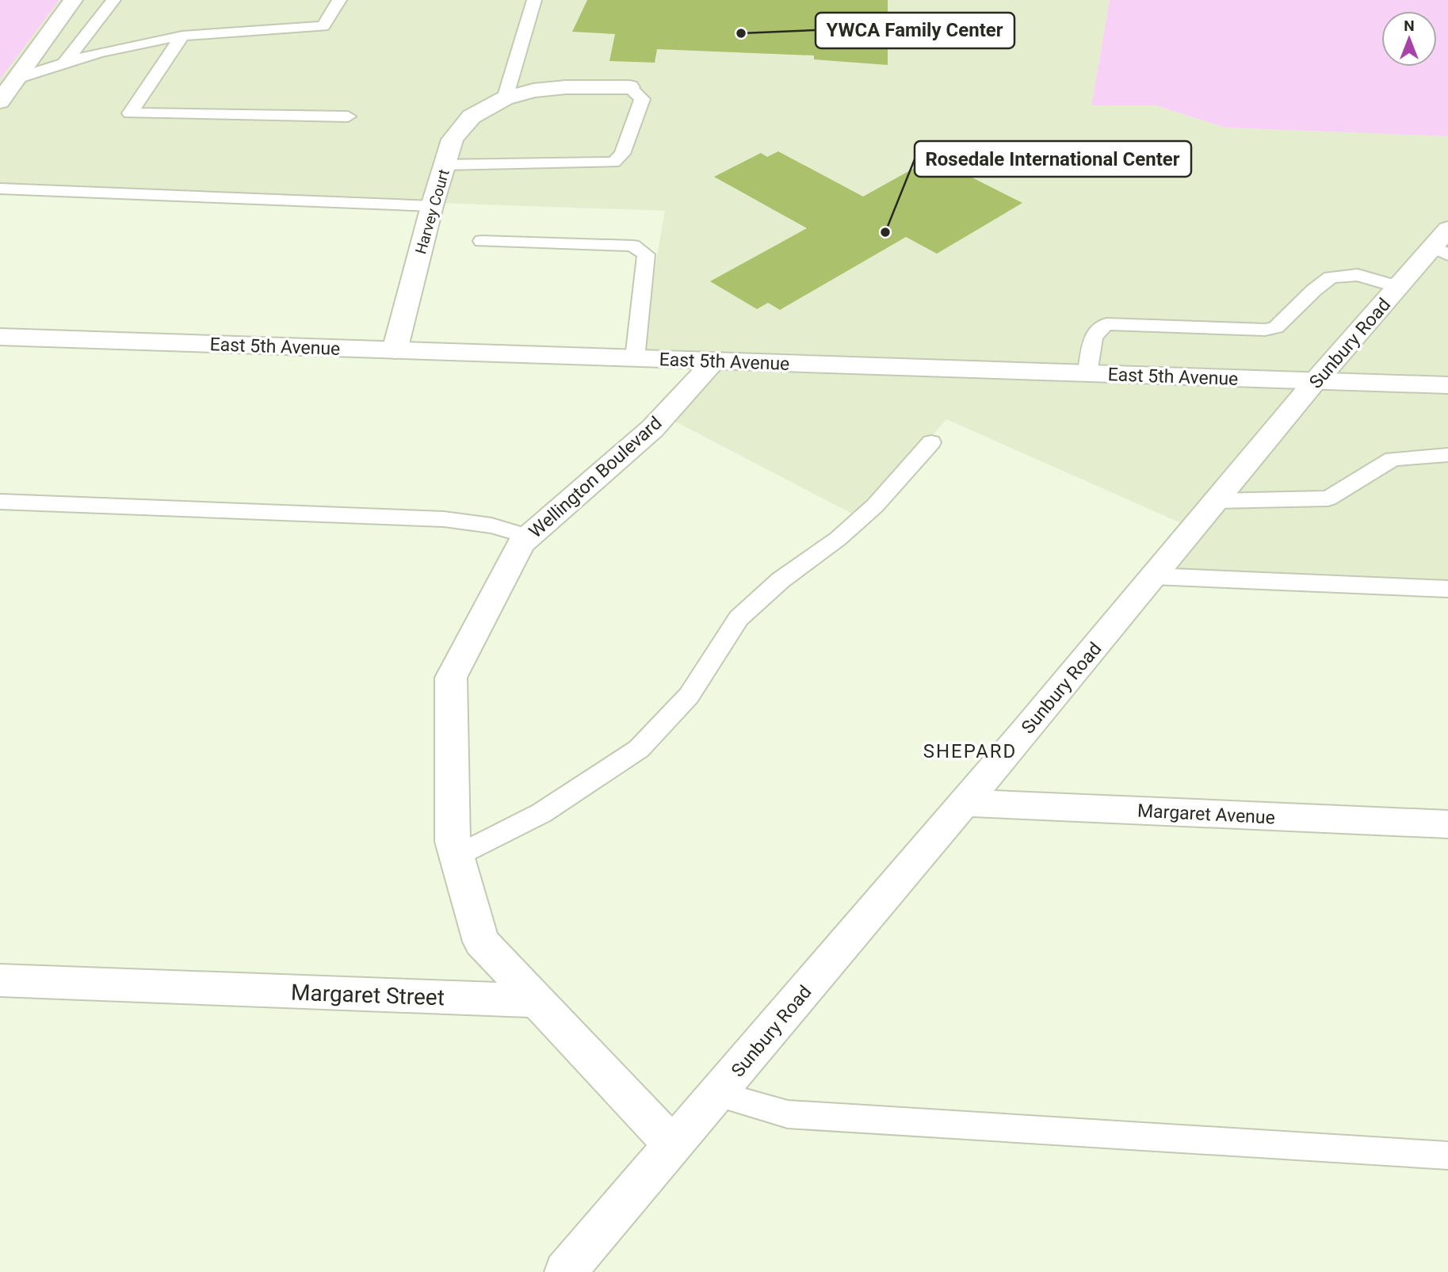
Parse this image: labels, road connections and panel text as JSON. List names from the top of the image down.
{
  "streets": {
    "street": [
      "Harvey Court",
      "Sunbury Road",
      "East 5th Avenue",
      "Wellington Boulevard",
      "Margaret Avenue",
      "Margaret Street"
    ]
  },
  "crossings": [
    ["Harvey Court", "East 5th Avenue"],
    ["Sunbury Road", "East 5th Avenue"],
    ["Sunbury Road", "Margaret Avenue"],
    ["East 5th Avenue", "Wellington Boulevard"],
    ["Wellington Boulevard", "Margaret Street"]
  ],
  "districts": ["SHEPARD"],
  "places": ["YWCA Family Center", "Rosedale International Center"],
  "north": "top"
}
